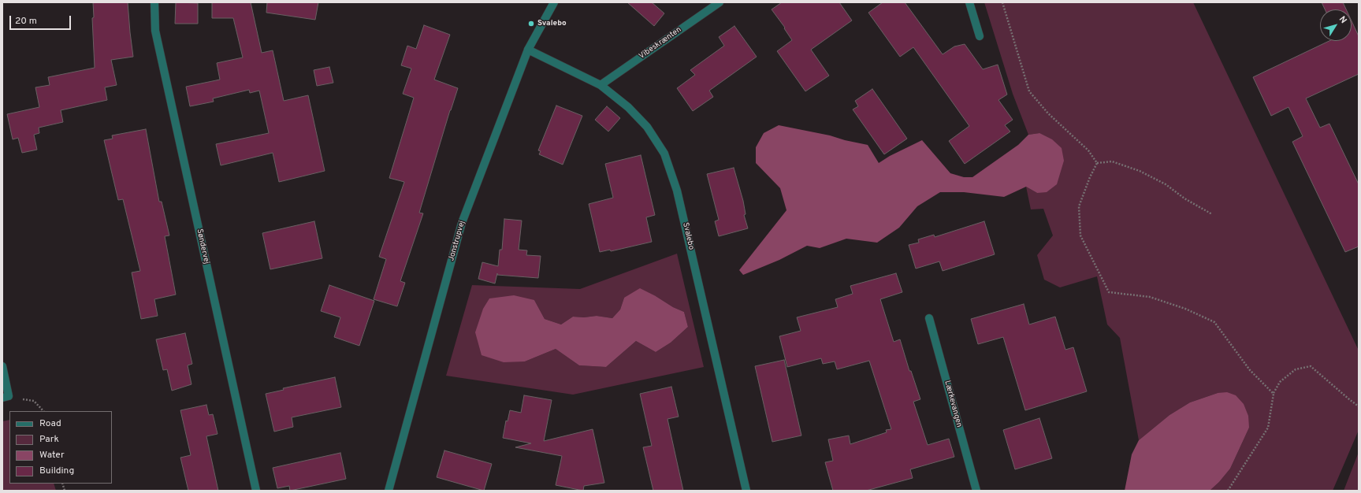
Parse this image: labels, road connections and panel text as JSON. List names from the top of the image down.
{
  "streets": {
    "street": [
      "Vibeskrænten",
      "Svalebo",
      "Jonstrupvej",
      "Søndervej",
      "Lærkevangen"
    ]
  },
  "crossings": [
    ["Vibeskrænten", "Svalebo"],
    ["Svalebo", "Jonstrupvej"]
  ],
  "places": ["Svalebo"],
  "legend": [
    "Road",
    "Park",
    "Water",
    "Building"
  ],
  "scale_bar": "20 m",
  "north": "top right"
}
